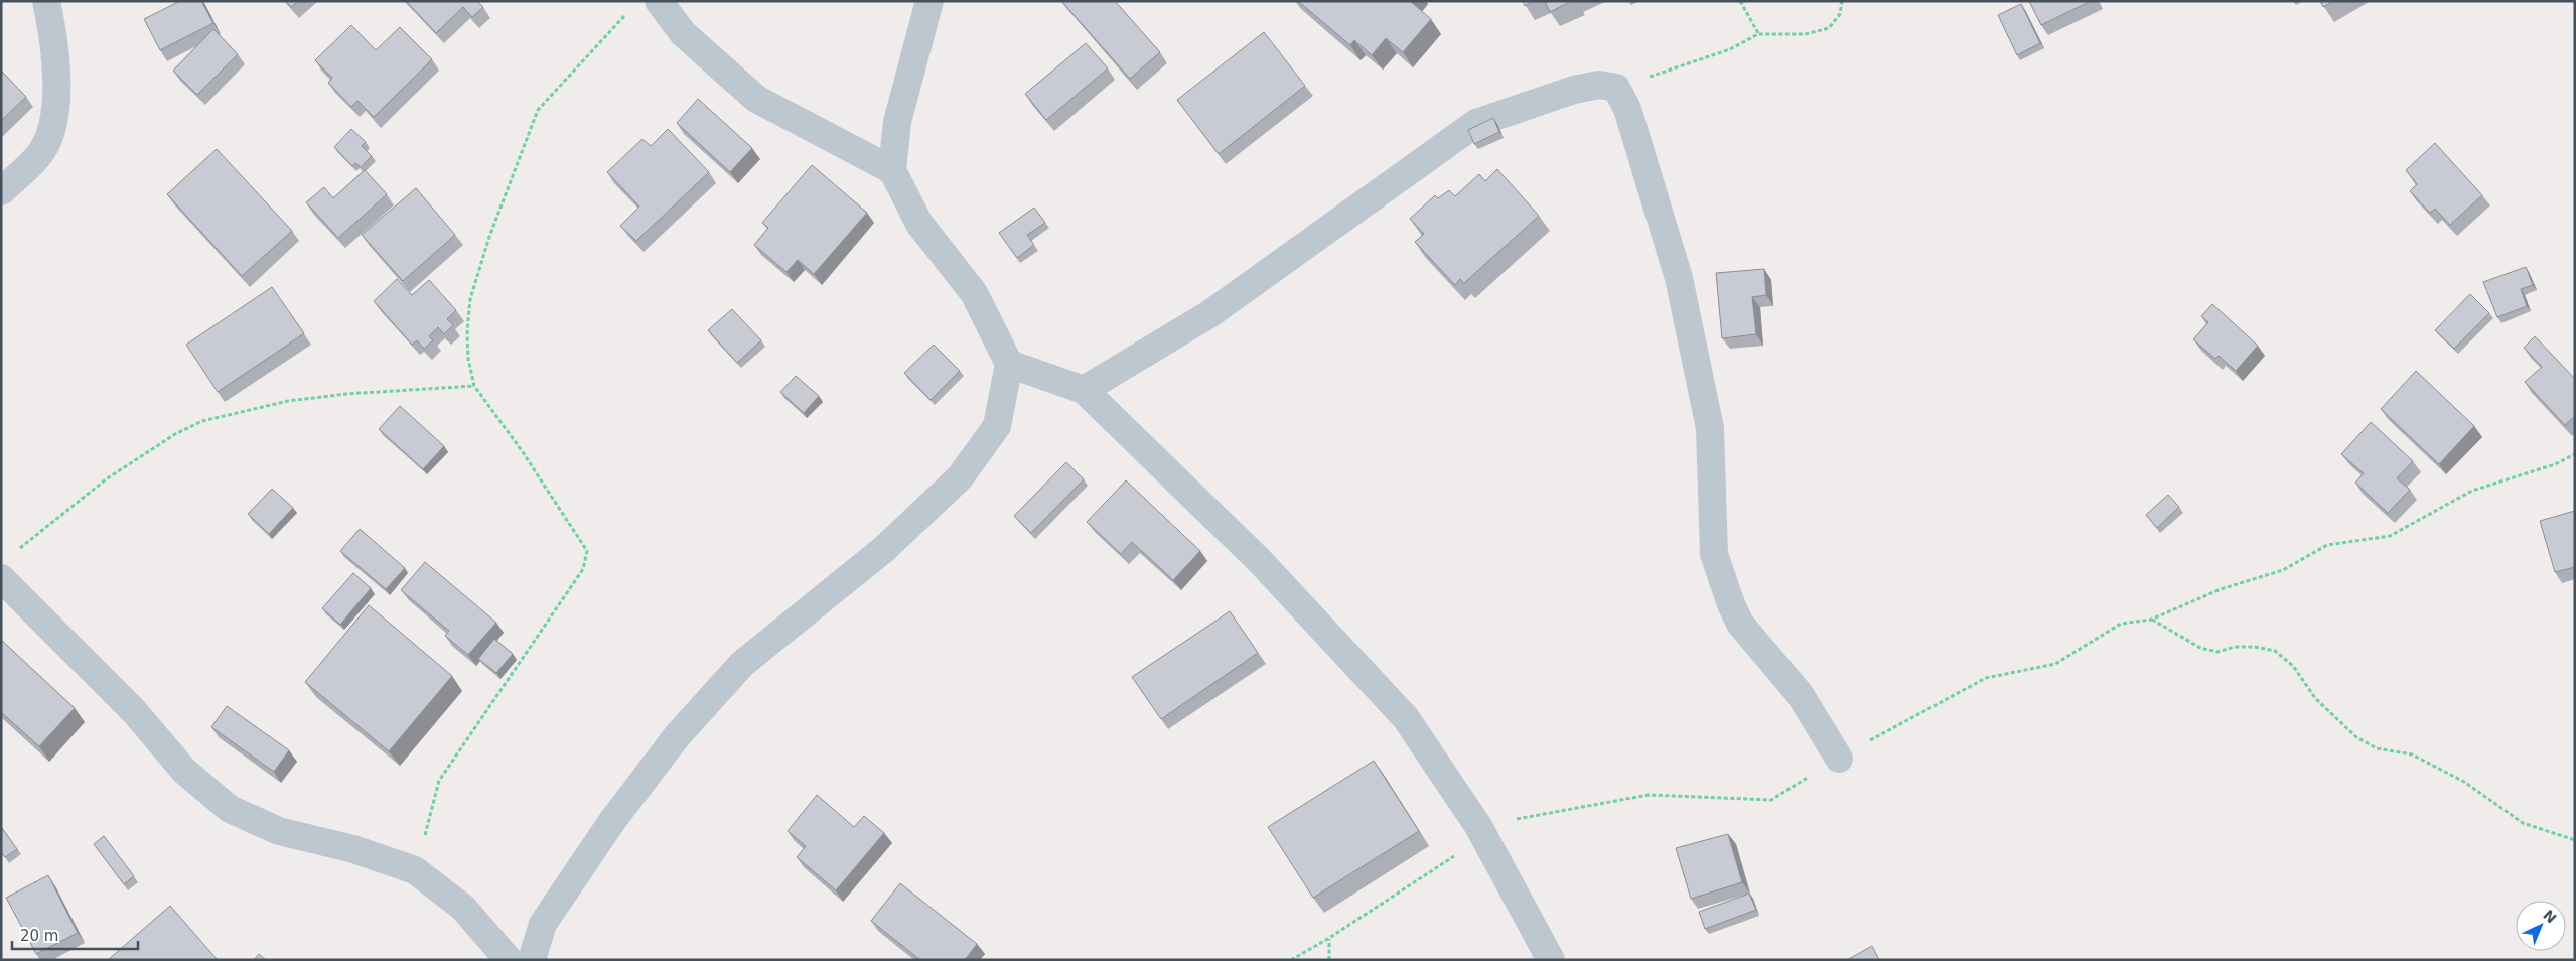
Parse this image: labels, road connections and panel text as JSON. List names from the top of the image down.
{
  "scale_bar": "20 m",
  "north": "top right"
}
